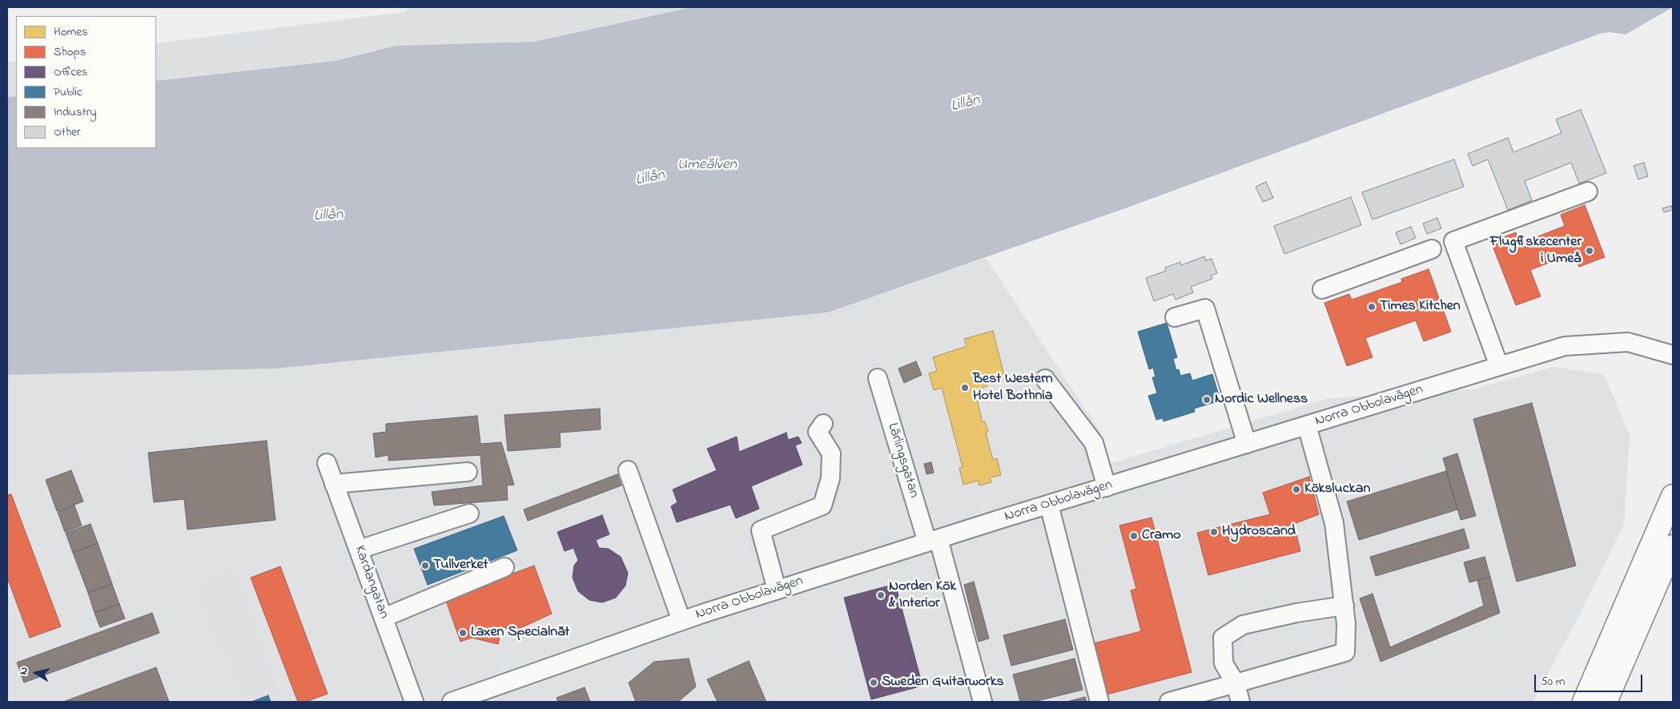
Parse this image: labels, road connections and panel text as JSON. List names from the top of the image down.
{
  "streets": {
    "street": ["Norra Obbolavägen", "Lärlingsgatan", "Kardangatan"]
  },
  "crossings": [
    ["Norra Obbolavägen", "Lärlingsgatan"]
  ],
  "water": ["Lillån", "Umeälven"],
  "places": [
    "Flugfiskecenter i Umeå",
    "Times Kitchen",
    "Best Western Hotel Bothnia",
    "Nordic Wellness",
    "Köksluckan",
    "Hydroscand",
    "Cramo",
    "Tullverket",
    "Norden Kök & Interior",
    "Laxen Specialnät",
    "Sweden Guitarworks"
  ],
  "legend": [
    "Homes",
    "Shops",
    "Offices",
    "Public",
    "Industry",
    "Other"
  ],
  "scale_bar": "50 m",
  "north": "left"
}
